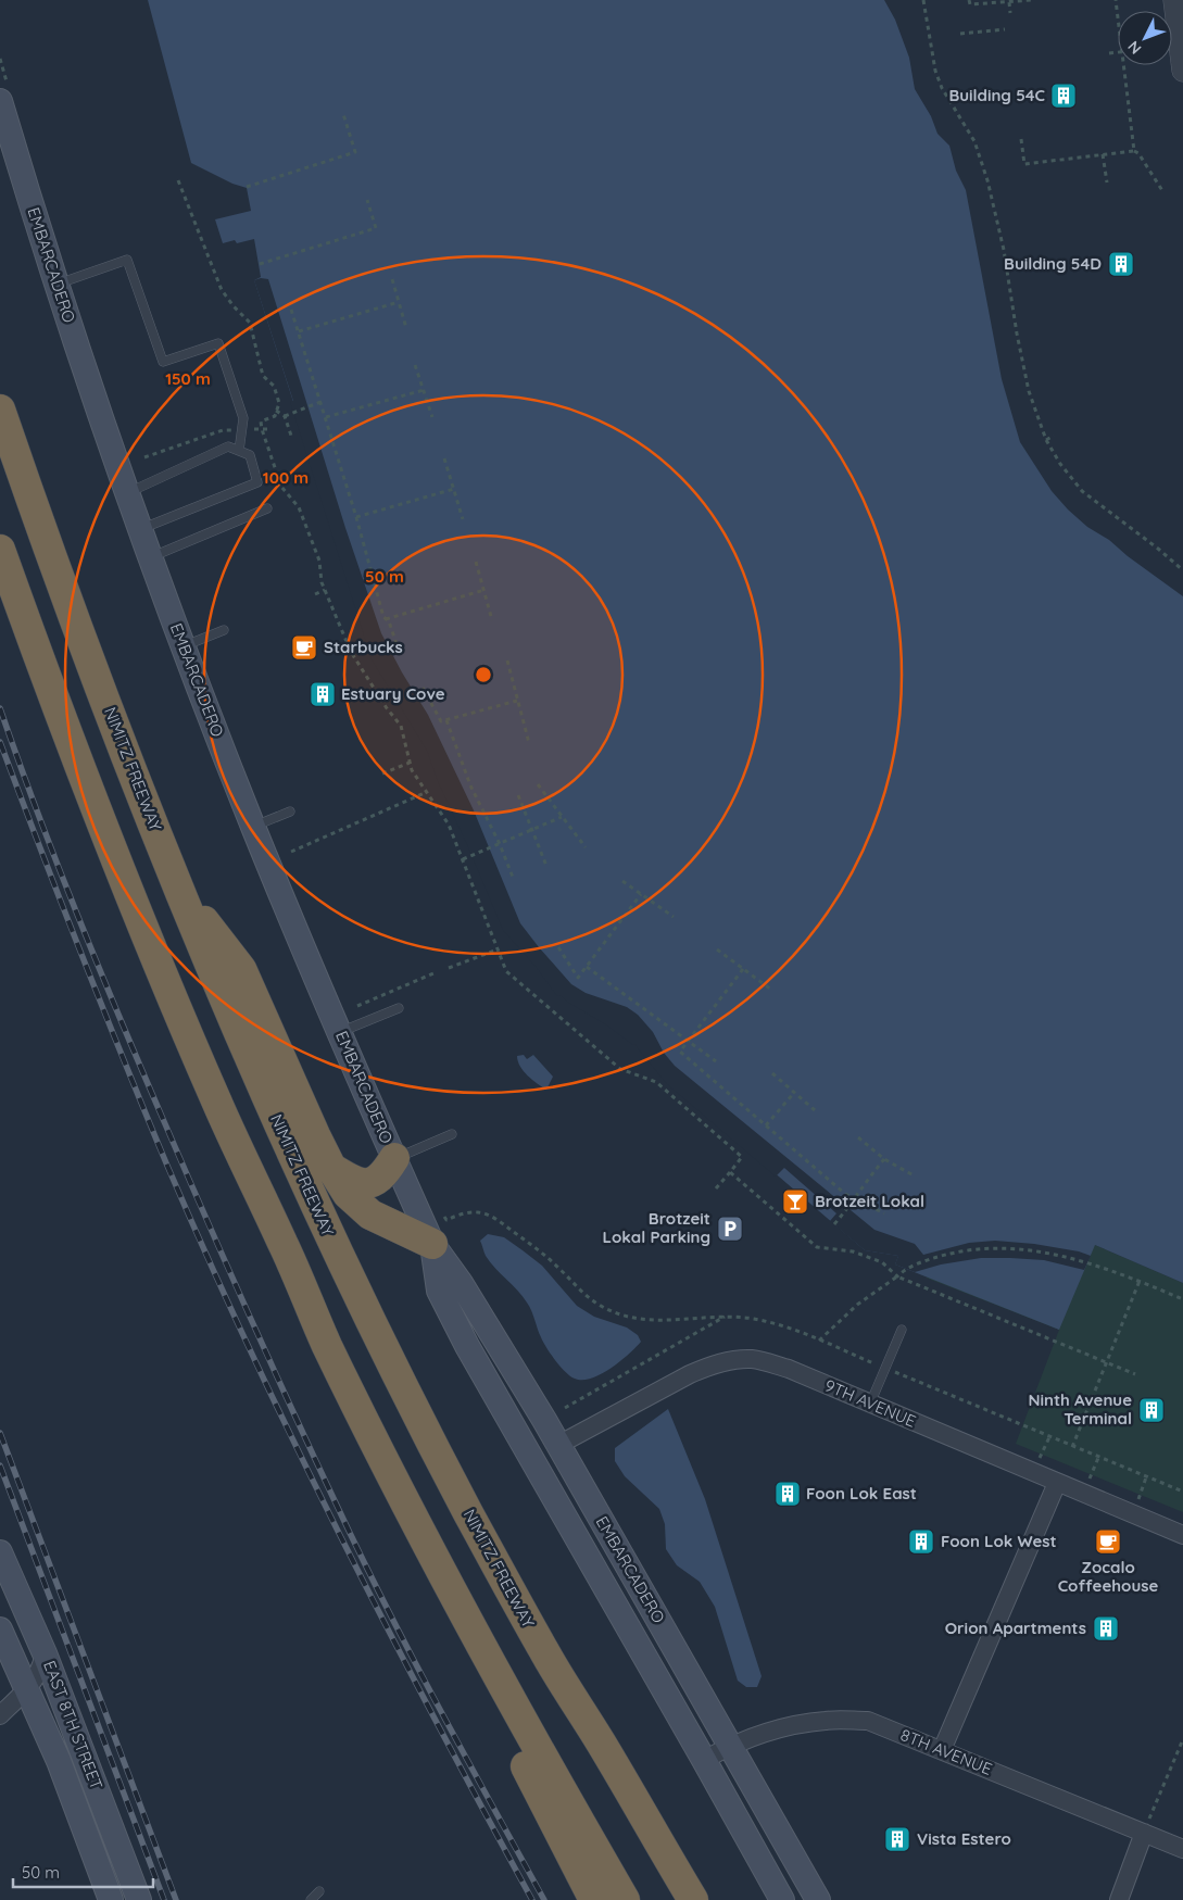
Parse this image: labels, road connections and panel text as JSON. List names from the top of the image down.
{
  "streets": {
    "highway": ["NIMITZ FREEWAY"],
    "main road": ["EMBARCADERO", "EAST 8TH STREET"],
    "street": ["9TH AVENUE", "8TH AVENUE"]
  },
  "crossings": [
    ["EMBARCADERO", "9TH AVENUE"],
    ["EMBARCADERO", "8TH AVENUE"]
  ],
  "places": {
    "building": [
      "Building 54C",
      "Building 54D",
      "Estuary Cove",
      "Ninth Avenue Terminal",
      "Foon Lok East",
      "Foon Lok West",
      "Orion Apartments",
      "Vista Estero"
    ],
    "cafe": ["Starbucks", "Zocalo Coffeehouse"],
    "bar": ["Brotzeit Lokal"],
    "parking": ["Brotzeit Lokal Parking"]
  },
  "scale_bar": "50 m",
  "north": "bottom left",
  "rings": ["150 m", "100 m", "50 m"]
}
